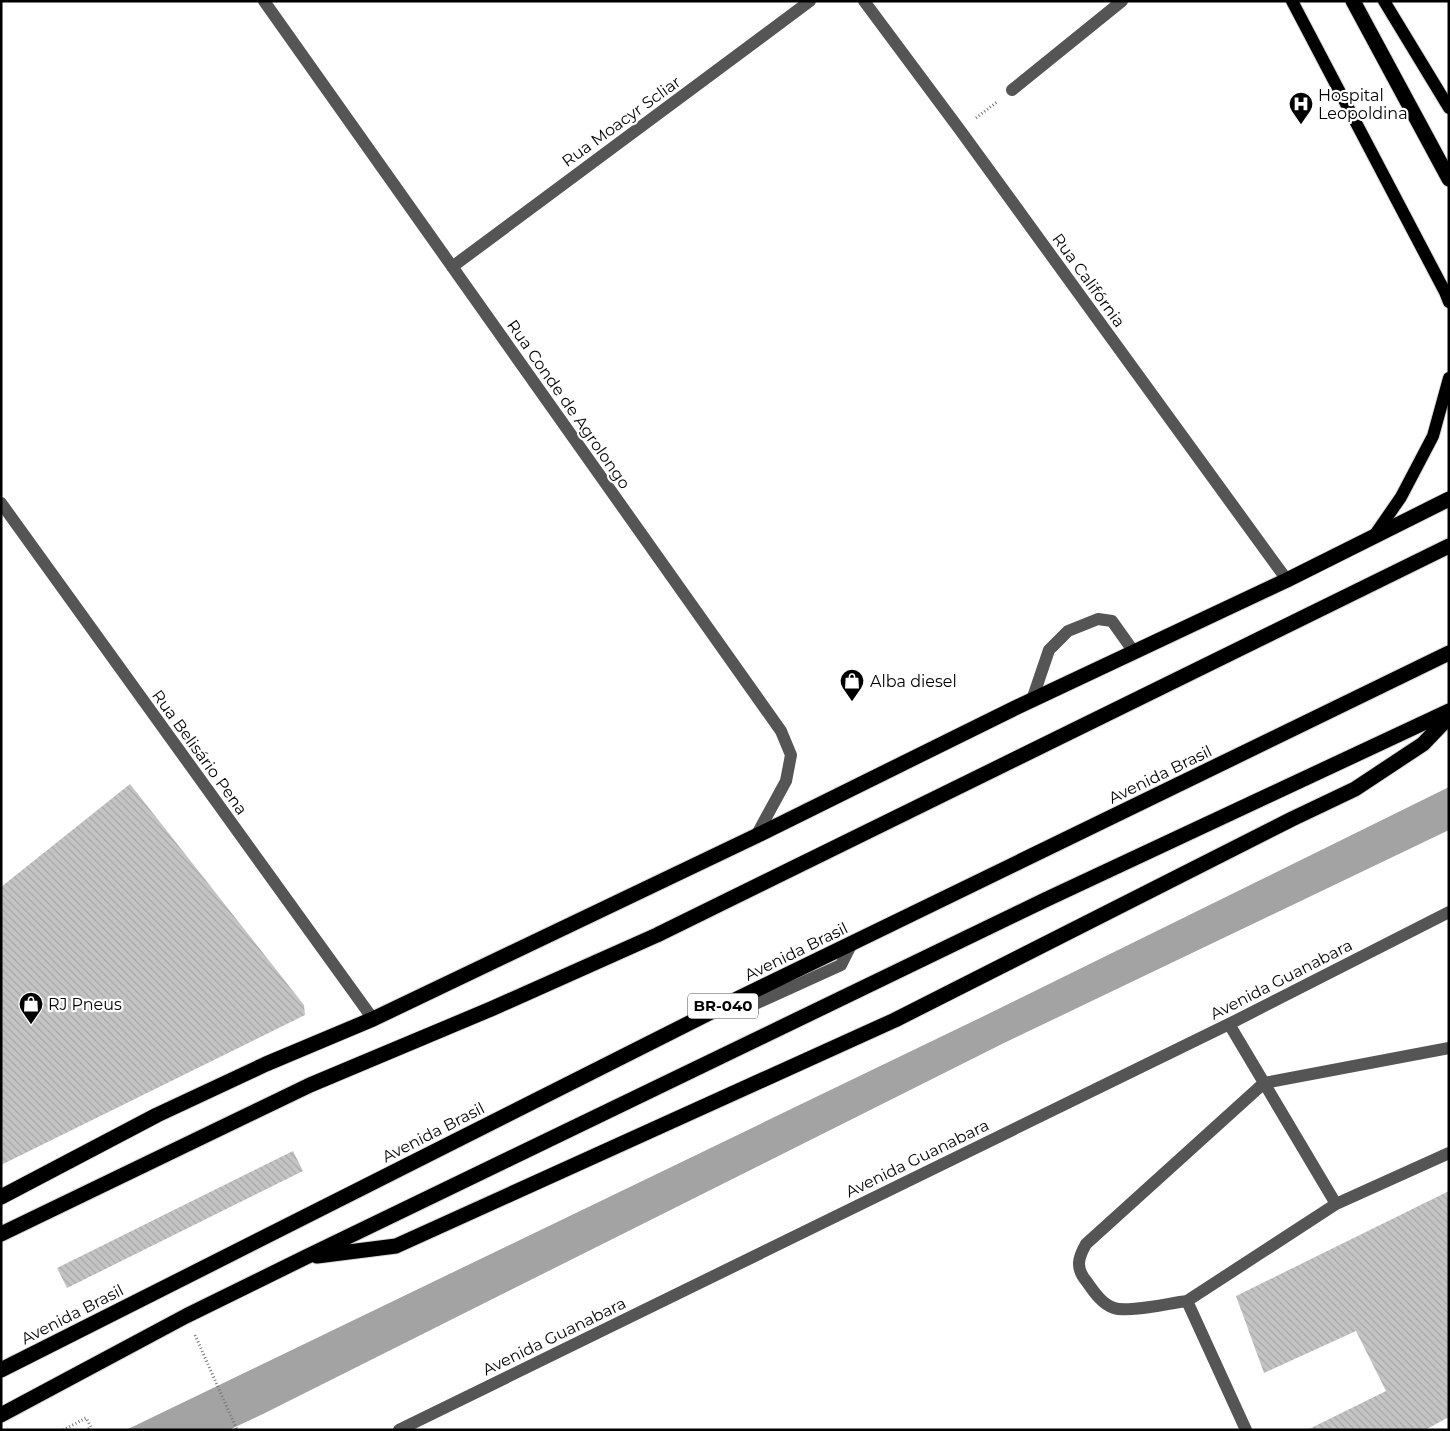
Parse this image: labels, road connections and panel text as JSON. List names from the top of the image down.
{
  "streets": {
    "highway": ["Avenida Brasil", "BR-040"],
    "street": [
      "Rua Moacyr Scliar",
      "Rua Califórnia",
      "Rua Conde de Agrolongo",
      "Rua Belisário Pena",
      "Avenida Guanabara"
    ]
  },
  "crossings": [
    ["Rua Moacyr Scliar", "Rua Conde de Agrolongo"]
  ],
  "places": {
    "hospital": ["Hospital Leopoldina"],
    "shop": ["Alba diesel", "RJ Pneus"]
  }
}
